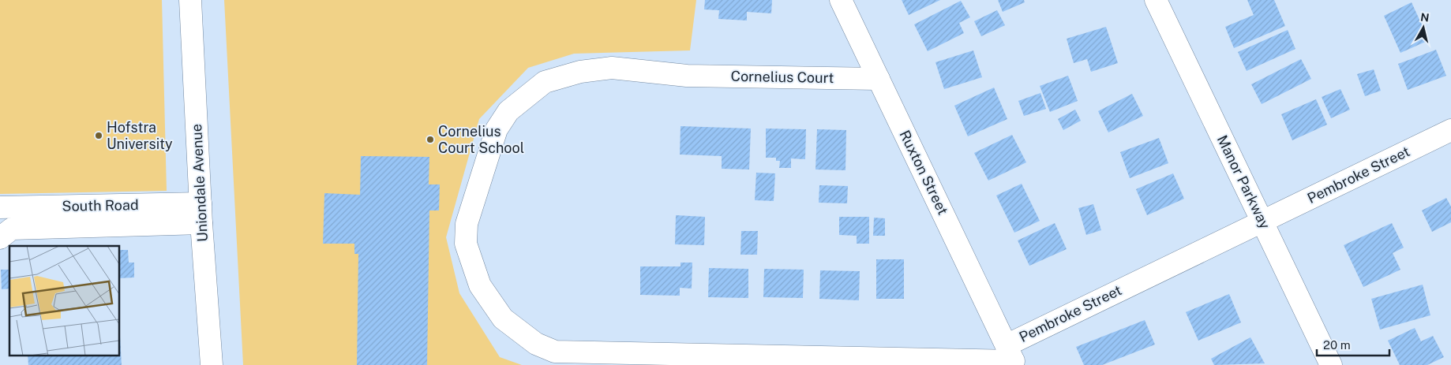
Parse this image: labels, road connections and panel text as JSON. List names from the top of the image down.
{
  "streets": {
    "street": [
      "Cornelius Court",
      "Ruxton Street",
      "Pembroke Street",
      "Manor Parkway",
      "Uniondale Avenue",
      "South Road"
    ]
  },
  "crossings": [
    ["Cornelius Court", "Ruxton Street"],
    ["Cornelius Court", "Pembroke Street"],
    ["Ruxton Street", "Pembroke Street"],
    ["Pembroke Street", "Manor Parkway"],
    ["Uniondale Avenue", "South Road"]
  ],
  "places": ["Hofstra University", "Cornelius Court School"],
  "scale_bar": "20 m",
  "north": "top"
}
